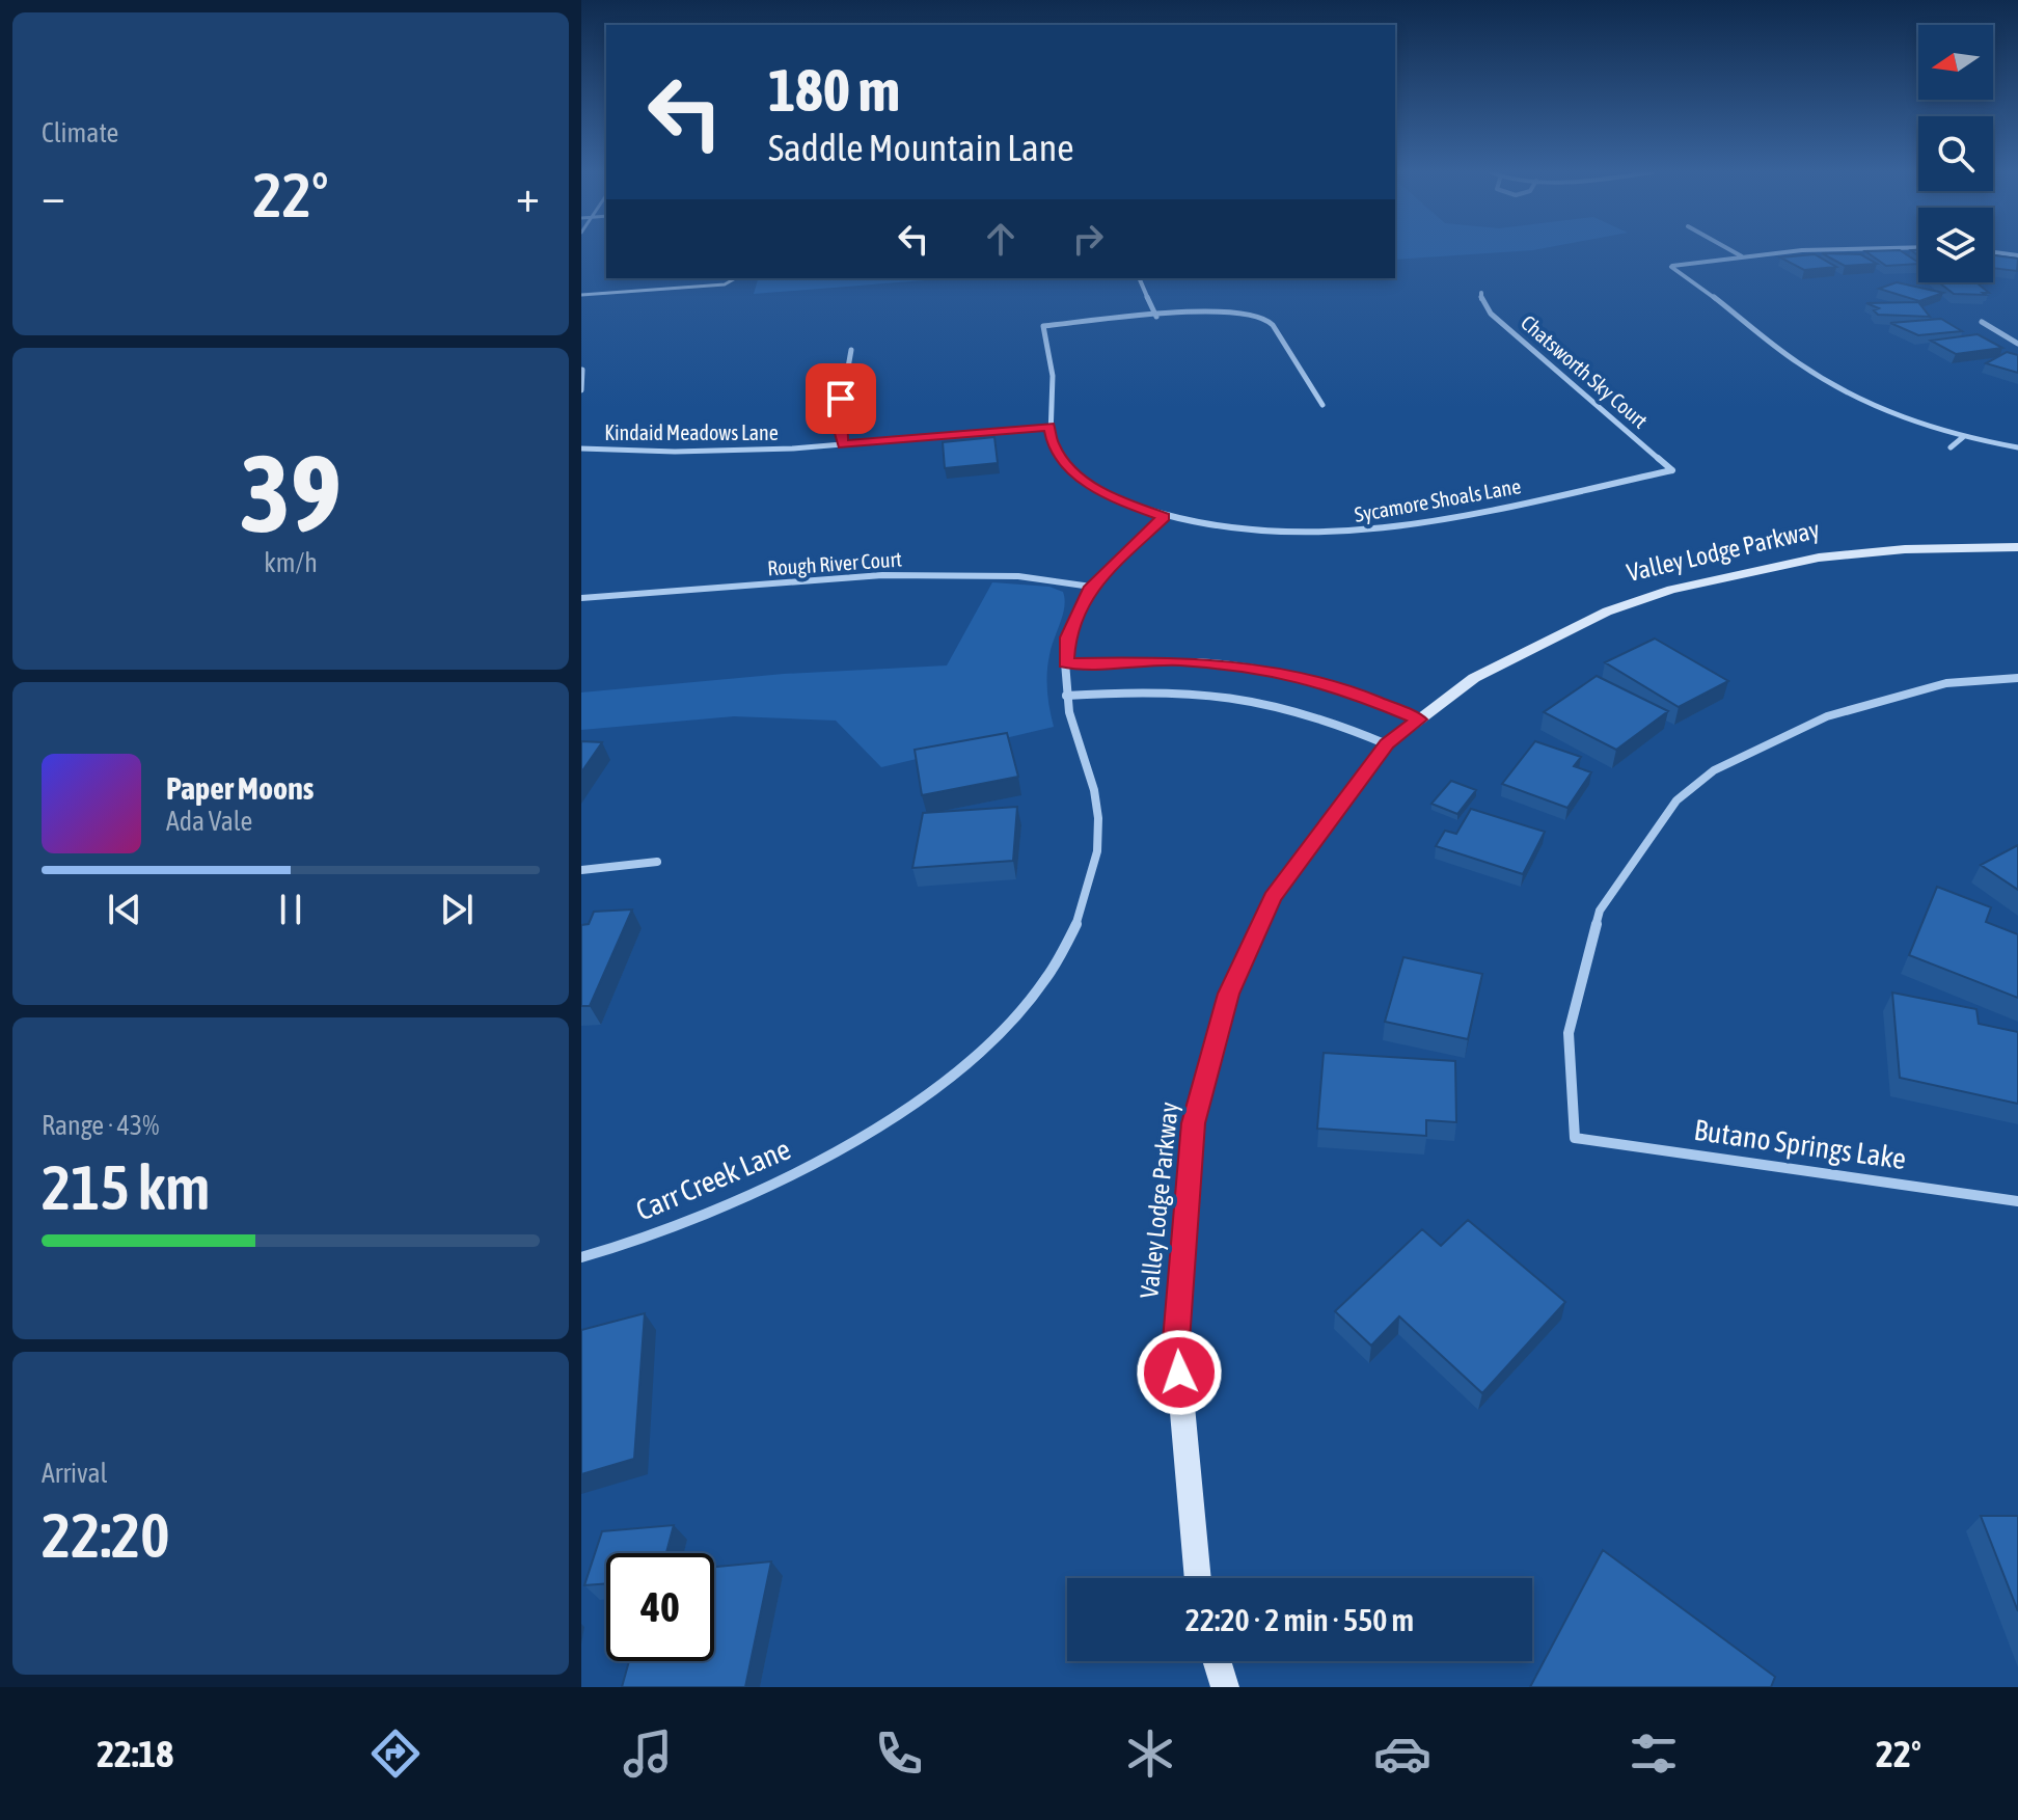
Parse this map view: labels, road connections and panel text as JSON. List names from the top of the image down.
{
  "streets": {
    "street": [
      "Chatsworth Sky Court",
      "Kindaid Meadows Lane",
      "Sycamore Shoals Lane",
      "Valley Lodge Parkway",
      "Rough River Court",
      "Butano Springs Lake",
      "Carr Creek Lane"
    ]
  },
  "crossings": [
    ["Chatsworth Sky Court", "Sycamore Shoals Lane"],
    ["Kindaid Meadows Lane", "Sycamore Shoals Lane"],
    ["Rough River Court", "Carr Creek Lane"]
  ],
  "north": "left",
  "page": {
    "tile": [
      "Climate",
      ["39", "km/h"],
      ["Range · 43%", "215 km"],
      ["Arrival", "22:20"]
    ],
    "turn": ["180 m", "Saddle Mountain Lane"],
    "heat": ["−", "22°", "+"],
    "song": ["Paper Moons", "Ada Vale"],
    "limit": "40",
    "trip": "22:20 · 2 min · 550 m",
    "tabs": ["22:18", "22°"]
  }
}
